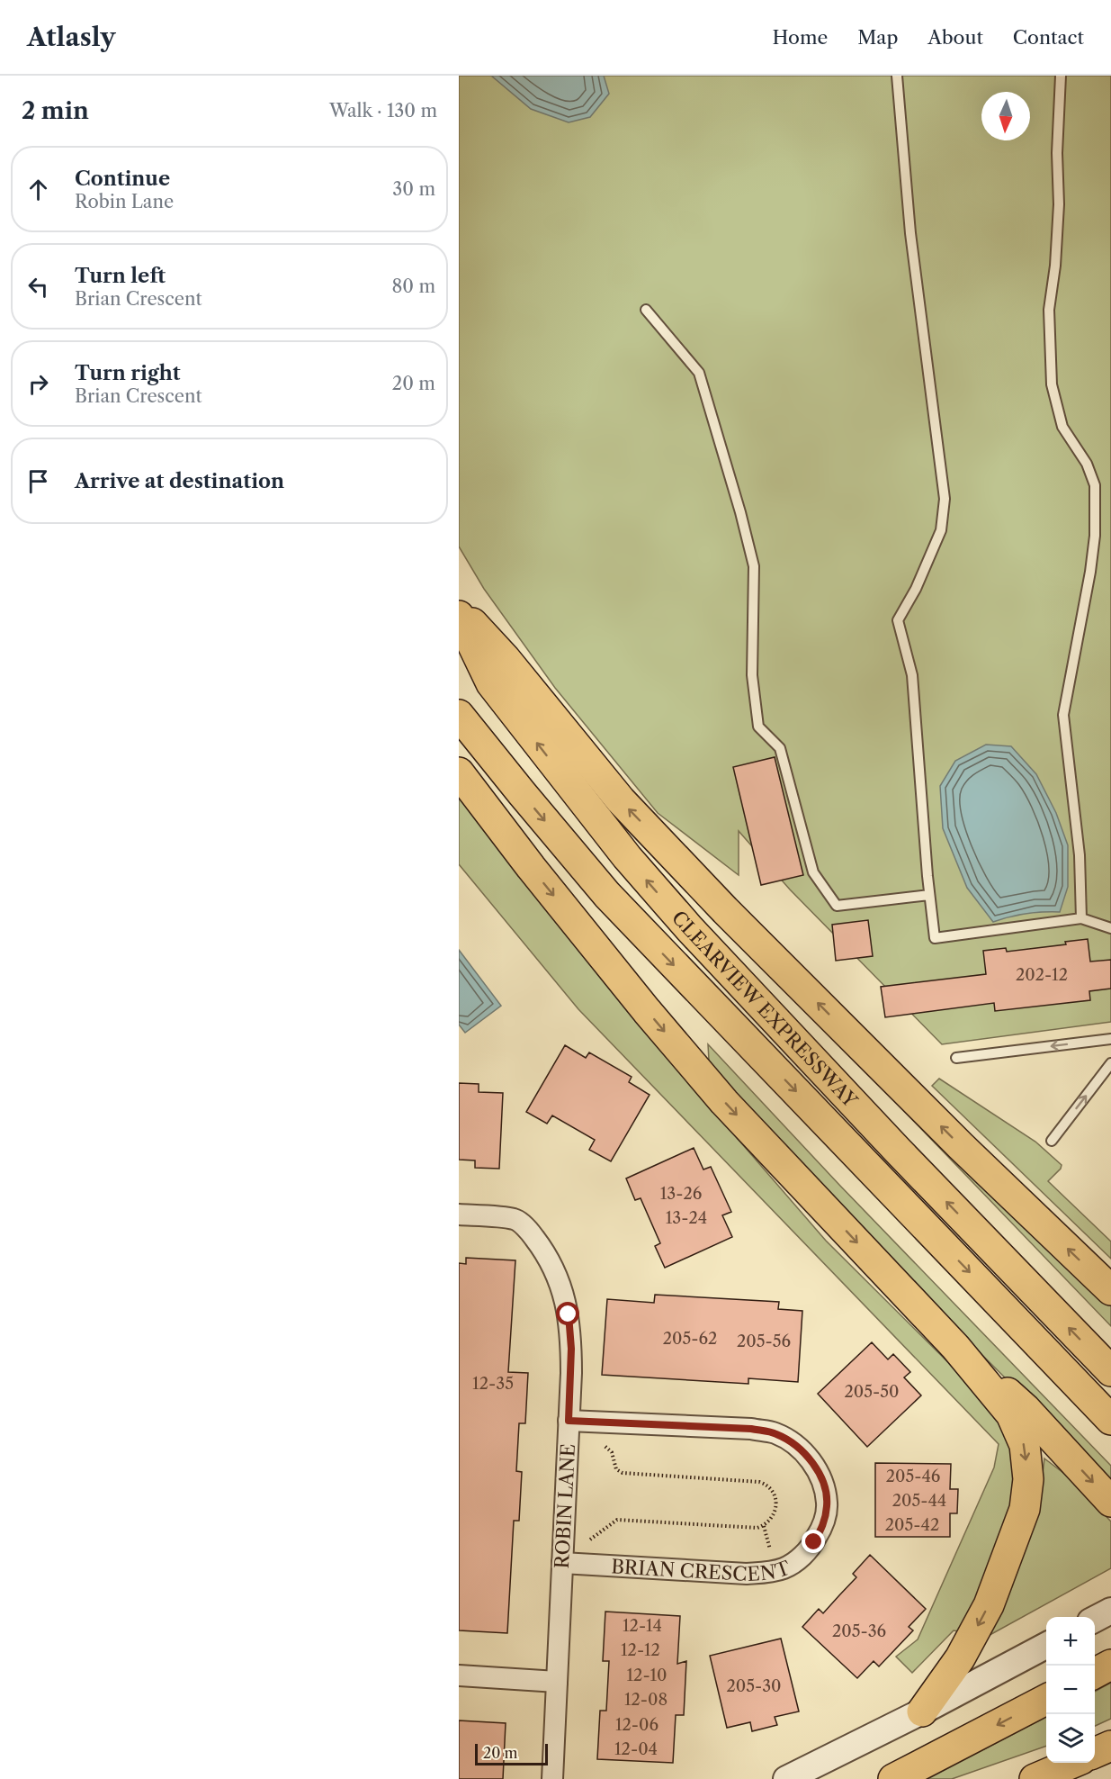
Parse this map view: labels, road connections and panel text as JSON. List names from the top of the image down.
{
  "streets": {
    "highway": ["CLEARVIEW EXPRESSWAY"],
    "street": ["ROBIN LANE", "BRIAN CRESCENT"]
  },
  "crossings": [
    ["ROBIN LANE", "BRIAN CRESCENT"]
  ],
  "house_numbers": [
    "202-12",
    "13-26",
    "13-24",
    "205-62",
    "205-56",
    "12-35",
    "205-50",
    "205-46",
    "205-44",
    "205-42",
    "12-14",
    "205-36",
    "12-12",
    "12-10",
    "205-30",
    "12-08",
    "12-06",
    "12-04"
  ],
  "scale_bar": "20 m",
  "north": "bottom",
  "page": {
    "header": "Atlasly",
    "nav": [
      "Home",
      "Map",
      "About",
      "Contact"
    ],
    "heading": ["2 min", "Walk · 130 m"],
    "list": [
      ["Continue", "Robin Lane", "30 m"],
      ["Turn left", "Brian Crescent", "80 m"],
      ["Turn right", "Brian Crescent", "20 m"],
      "Arrive at destination"
    ],
    "map_buttons": ["+", "−"],
    "scale": "20 m"
  }
}
